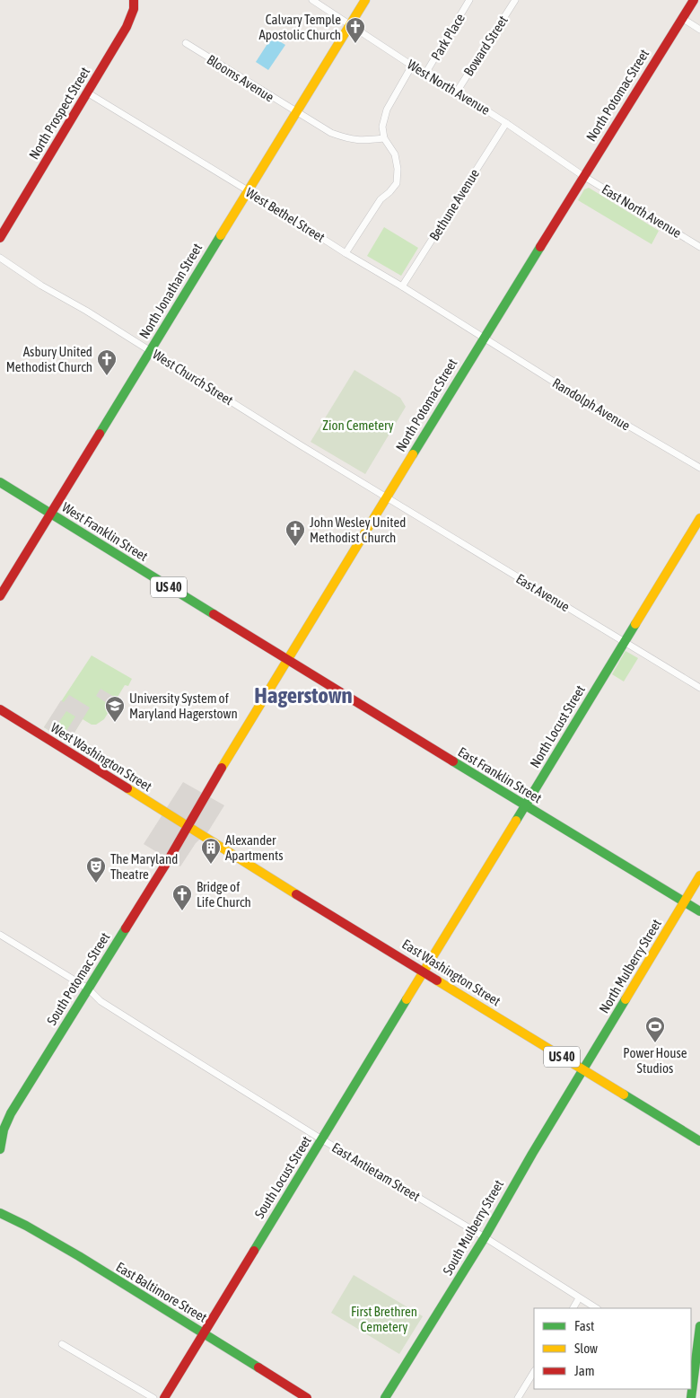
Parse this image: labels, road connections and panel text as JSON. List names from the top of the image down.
{
  "streets": {
    "main road": [
      "North Potomac Street",
      "North Prospect Street",
      "North Jonathan Street",
      "West Franklin Street",
      "US 40",
      "North Locust Street",
      "West Washington Street",
      "East Franklin Street",
      "North Mulberry Street",
      "East Washington Street",
      "South Potomac Street",
      "South Locust Street",
      "South Mulberry Street",
      "East Baltimore Street"
    ],
    "street": [
      "Park Place",
      "Boward Street",
      "Blooms Avenue",
      "West North Avenue",
      "Bethune Avenue",
      "East North Avenue",
      "West Bethel Street",
      "West Church Street",
      "Randolph Avenue",
      "East Avenue",
      "East Antietam Street"
    ]
  },
  "crossings": [
    ["Park Place", "West North Avenue"],
    ["Boward Street", "West North Avenue"],
    ["Blooms Avenue", "North Jonathan Street"],
    ["West North Avenue", "North Potomac Street"],
    ["West North Avenue", "Bethune Avenue"],
    ["West North Avenue", "East North Avenue"],
    ["West North Avenue", "North Jonathan Street"],
    ["North Potomac Street", "East North Avenue"],
    ["North Potomac Street", "West Bethel Street"],
    ["North Potomac Street", "West Church Street"],
    ["North Potomac Street", "Randolph Avenue"],
    ["North Potomac Street", "West Franklin Street"],
    ["North Potomac Street", "East Avenue"],
    ["North Potomac Street", "West Washington Street"],
    ["North Potomac Street", "East Franklin Street"],
    ["North Potomac Street", "East Washington Street"],
    ["North Potomac Street", "South Potomac Street"],
    ["North Prospect Street", "West Bethel Street"],
    ["Bethune Avenue", "West Bethel Street"],
    ["West Bethel Street", "North Jonathan Street"],
    ["West Bethel Street", "Randolph Avenue"],
    ["North Jonathan Street", "West Church Street"],
    ["North Jonathan Street", "West Franklin Street"],
    ["West Church Street", "East Avenue"],
    ["West Franklin Street", "East Franklin Street"],
    ["East Avenue", "North Locust Street"],
    ["North Locust Street", "East Franklin Street"],
    ["North Locust Street", "East Washington Street"],
    ["North Locust Street", "South Locust Street"],
    ["West Washington Street", "East Washington Street"],
    ["West Washington Street", "South Potomac Street"],
    ["East Franklin Street", "North Mulberry Street"],
    ["North Mulberry Street", "East Washington Street"],
    ["North Mulberry Street", "South Mulberry Street"],
    ["East Washington Street", "South Potomac Street"],
    ["East Washington Street", "South Locust Street"],
    ["East Washington Street", "South Mulberry Street"],
    ["South Potomac Street", "East Antietam Street"],
    ["East Antietam Street", "South Locust Street"],
    ["East Antietam Street", "South Mulberry Street"],
    ["South Locust Street", "East Baltimore Street"]
  ],
  "districts": ["Hagerstown"],
  "parks": ["Zion Cemetery", "First Brethren Cemetery"],
  "places": {
    "church": [
      "Calvary Temple Apostolic Church",
      "Asbury United Methodist Church",
      "John Wesley United Methodist Church",
      "Bridge of Life Church"
    ],
    "school or university": ["University System of Maryland Hagerstown"],
    "building": ["Alexander Apartments"],
    "theatre": ["The Maryland Theatre"],
    "sports": ["Power House Studios"]
  },
  "legend": ["Fast", "Slow", "Jam"]
}
